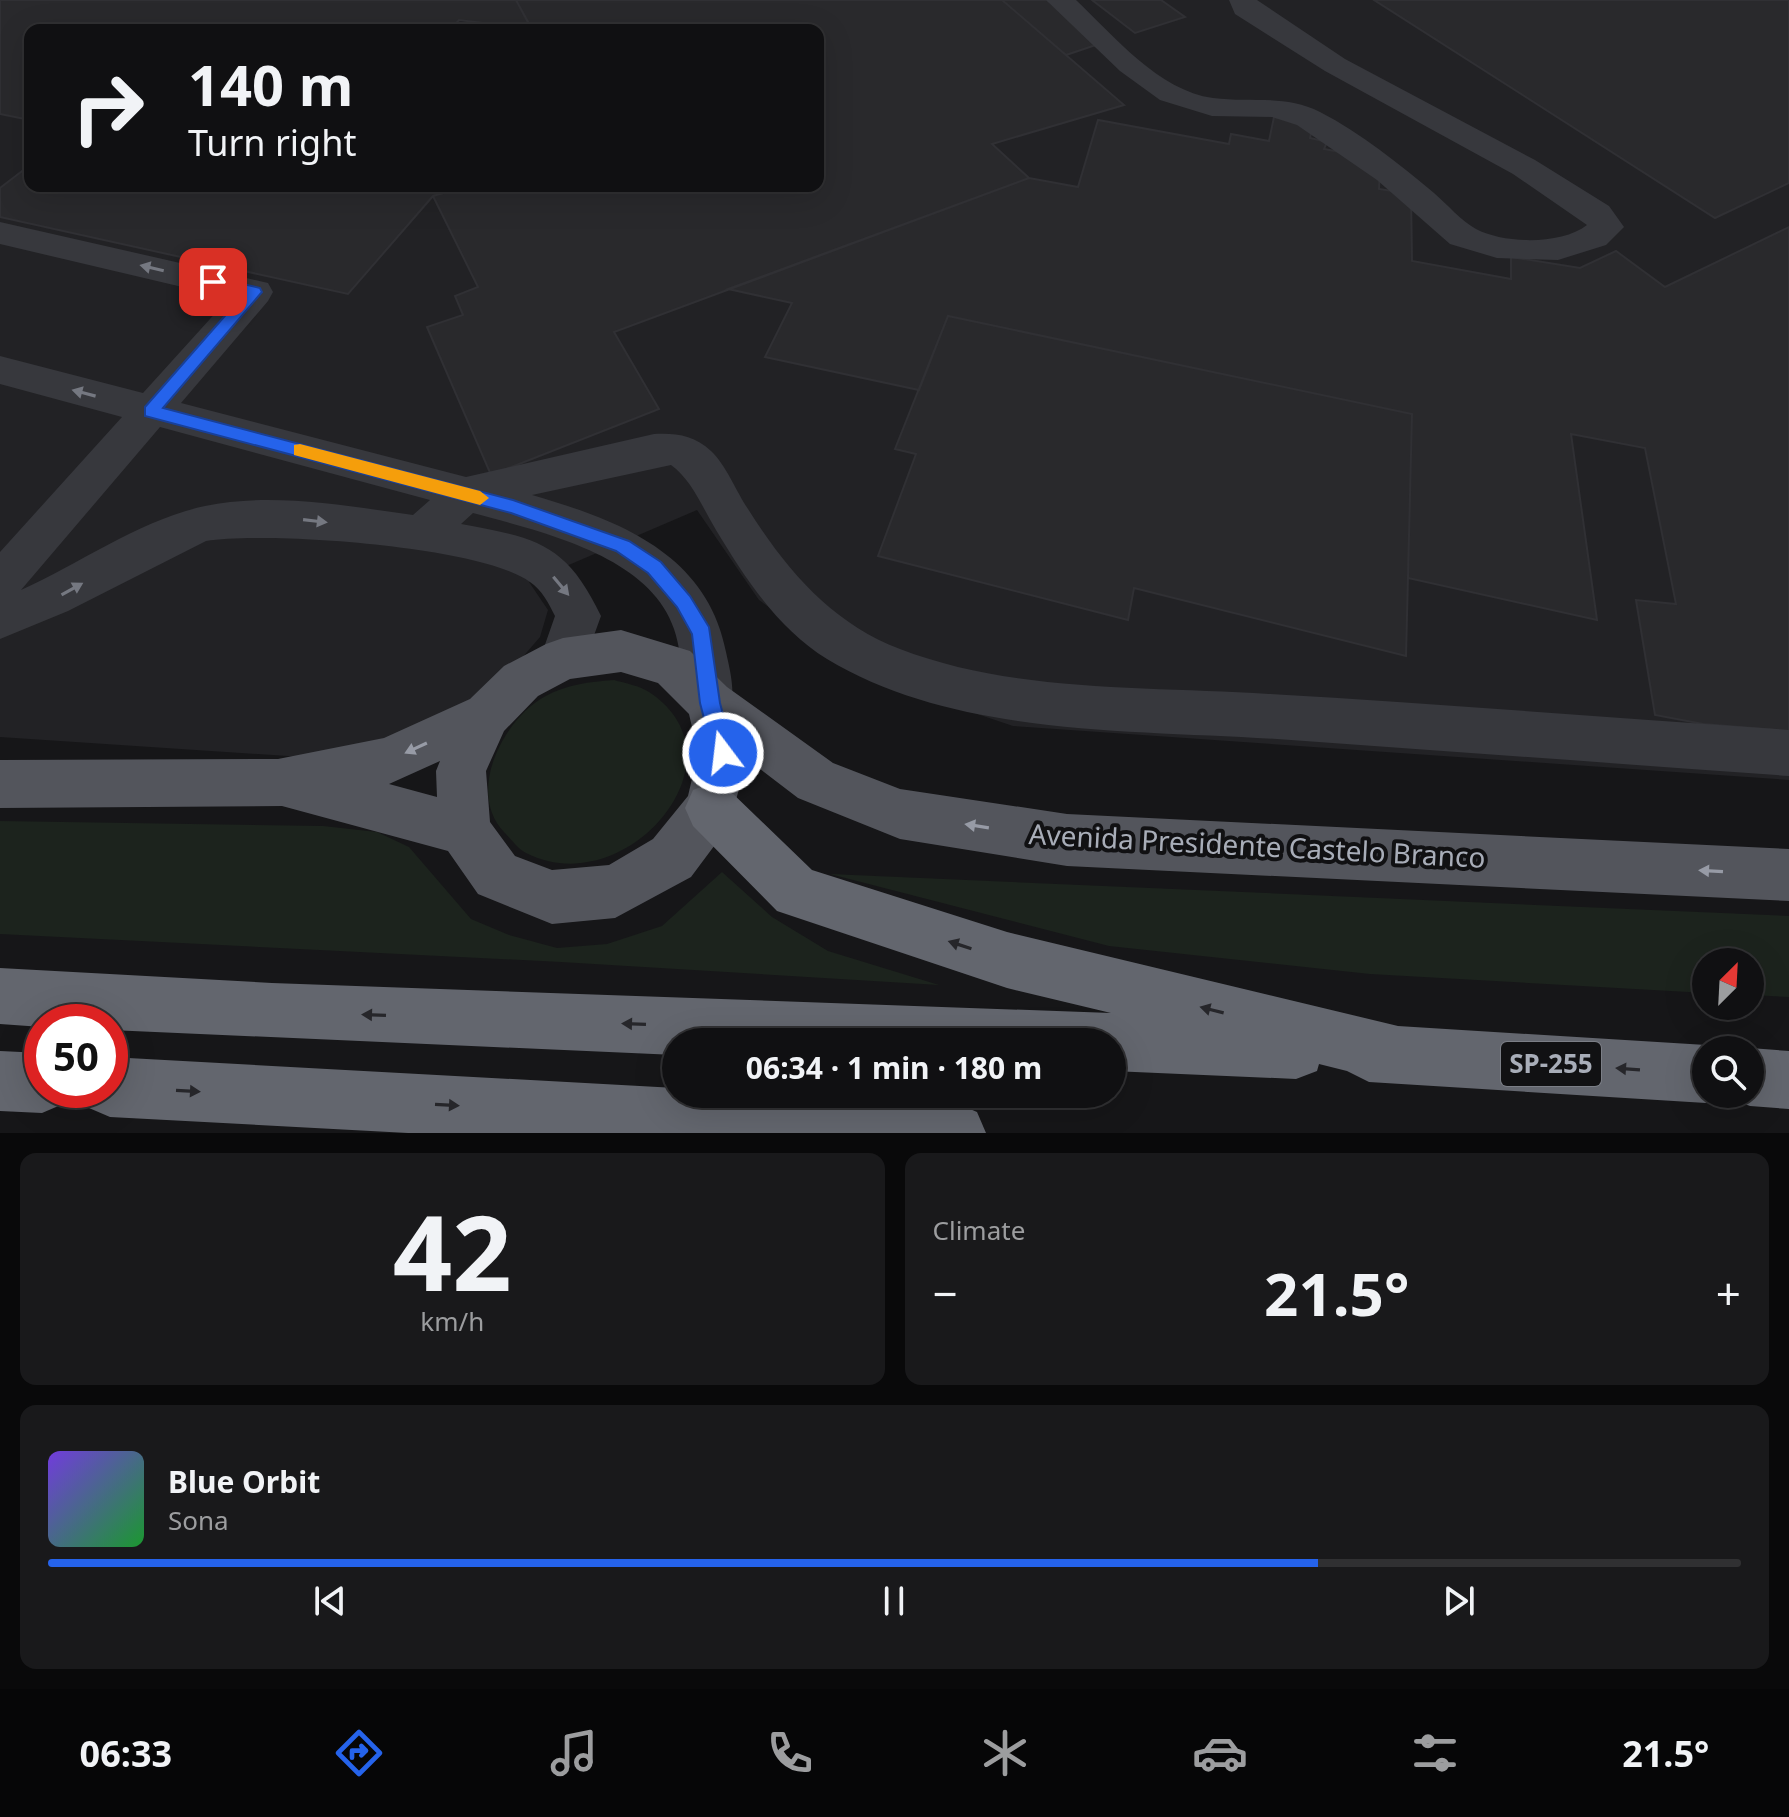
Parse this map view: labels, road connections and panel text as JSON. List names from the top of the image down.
{
  "streets": {
    "highway": ["SP-255"],
    "main road": ["Avenida Presidente Castelo Branco"]
  },
  "one_way": ["Avenida Presidente Castelo Branco"],
  "north": "top right",
  "page": {
    "turn": ["140 m", "Turn right"],
    "limit": "50",
    "trip": "06:34 · 1 min · 180 m",
    "tile": [
      ["42", "km/h"],
      "Climate"
    ],
    "heat": ["−", "21.5°", "+"],
    "song": ["Blue Orbit", "Sona"],
    "tabs": ["06:33", "21.5°"]
  }
}
